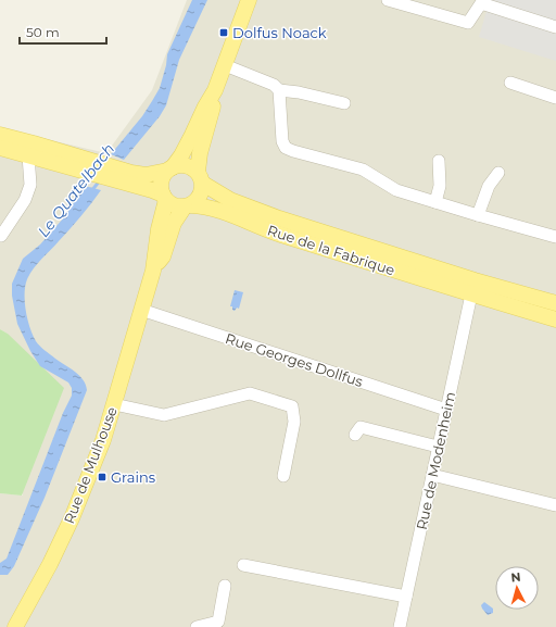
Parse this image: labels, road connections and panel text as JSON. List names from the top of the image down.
{
  "streets": {
    "main road": ["Rue de la Fabrique", "Rue de Mulhouse"],
    "street": ["Rue Georges Dollfus", "Rue de Modenheim"]
  },
  "crossings": [
    ["Rue de la Fabrique", "Rue de Modenheim"],
    ["Rue de la Fabrique", "Rue de Mulhouse"],
    ["Rue Georges Dollfus", "Rue de Modenheim"],
    ["Rue Georges Dollfus", "Rue de Mulhouse"]
  ],
  "water": ["Le Quatelbach"],
  "places": {
    "transit": ["Dolfus Noack", "Grains"]
  },
  "scale_bar": "50 m",
  "north": "top"
}
